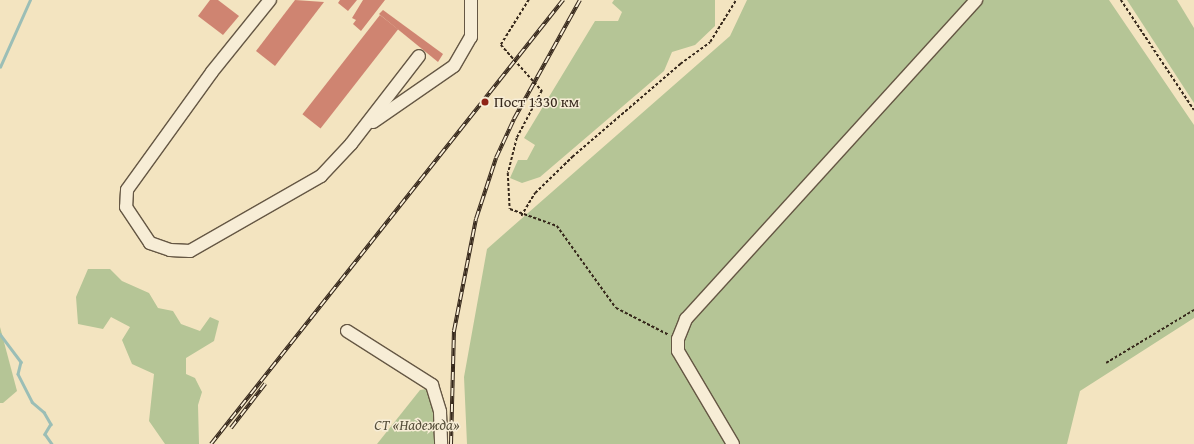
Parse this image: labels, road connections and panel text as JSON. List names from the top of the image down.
{
  "parks": ["СТ «Надежда»"],
  "places": ["Пост 1330 км"]
}
